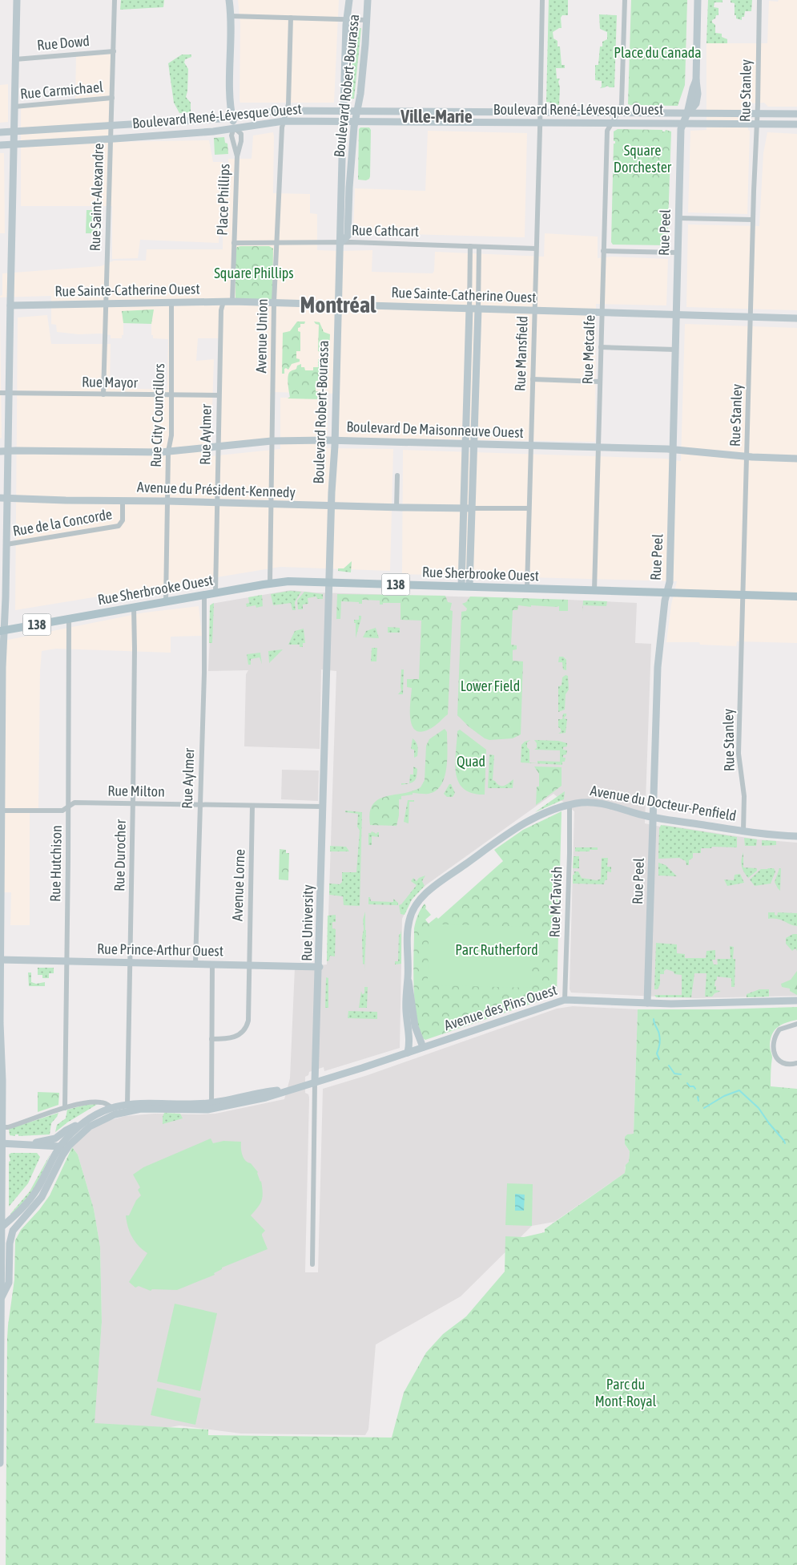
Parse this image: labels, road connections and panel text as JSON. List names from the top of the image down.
{
  "streets": {
    "main road": [
      "Boulevard Robert-Bourassa",
      "Boulevard René-Lévesque Ouest",
      "Rue Peel",
      "Rue Sainte-Catherine Ouest",
      "Boulevard De Maisonneuve Ouest",
      "Avenue du Président-Kennedy",
      "Rue Sherbrooke Ouest",
      "138",
      "Avenue du Docteur-Penfield",
      "Rue University",
      "Rue Prince-Arthur Ouest",
      "Avenue des Pins Ouest"
    ],
    "street": [
      "Rue Dowd",
      "Rue Carmichael",
      "Rue Stanley",
      "Rue Saint-Alexandre",
      "Place Phillips",
      "Rue Cathcart",
      "Avenue Union",
      "Rue Metcalfe",
      "Rue Mansfield",
      "Rue Mayor",
      "Rue City Councillors",
      "Rue Aylmer",
      "Rue de la Concorde",
      "Rue Milton",
      "Rue Durocher",
      "Rue Hutchison",
      "Avenue Lorne",
      "Rue McTavish"
    ]
  },
  "crossings": [
    ["Rue Dowd", "Rue Saint-Alexandre"],
    ["Boulevard Robert-Bourassa", "Boulevard René-Lévesque Ouest"],
    ["Boulevard Robert-Bourassa", "Rue Cathcart"],
    ["Boulevard Robert-Bourassa", "Rue Sainte-Catherine Ouest"],
    ["Boulevard Robert-Bourassa", "Boulevard De Maisonneuve Ouest"],
    ["Boulevard Robert-Bourassa", "Avenue du Président-Kennedy"],
    ["Boulevard Robert-Bourassa", "Rue Sherbrooke Ouest"],
    ["Boulevard Robert-Bourassa", "Rue University"],
    ["Rue Carmichael", "Rue Saint-Alexandre"],
    ["Rue Stanley", "Boulevard René-Lévesque Ouest"],
    ["Rue Stanley", "Rue Sainte-Catherine Ouest"],
    ["Rue Stanley", "Boulevard De Maisonneuve Ouest"],
    ["Rue Stanley", "Rue Sherbrooke Ouest"],
    ["Rue Stanley", "Avenue du Docteur-Penfield"],
    ["Boulevard René-Lévesque Ouest", "Rue Saint-Alexandre"],
    ["Boulevard René-Lévesque Ouest", "Rue Peel"],
    ["Boulevard René-Lévesque Ouest", "Avenue Union"],
    ["Boulevard René-Lévesque Ouest", "Rue Metcalfe"],
    ["Boulevard René-Lévesque Ouest", "Rue Mansfield"],
    ["Rue Saint-Alexandre", "Rue Sainte-Catherine Ouest"],
    ["Rue Saint-Alexandre", "Rue Mayor"],
    ["Place Phillips", "Rue Cathcart"],
    ["Place Phillips", "Rue Sainte-Catherine Ouest"],
    ["Rue Cathcart", "Avenue Union"],
    ["Rue Cathcart", "Rue Mansfield"],
    ["Rue Peel", "Rue Sainte-Catherine Ouest"],
    ["Rue Peel", "Boulevard De Maisonneuve Ouest"],
    ["Rue Peel", "Rue Sherbrooke Ouest"],
    ["Rue Peel", "Avenue du Docteur-Penfield"],
    ["Rue Peel", "Avenue des Pins Ouest"],
    ["Rue Sainte-Catherine Ouest", "Avenue Union"],
    ["Rue Sainte-Catherine Ouest", "Rue Metcalfe"],
    ["Rue Sainte-Catherine Ouest", "Rue Mansfield"],
    ["Rue Sainte-Catherine Ouest", "Rue City Councillors"],
    ["Rue Sainte-Catherine Ouest", "Rue Aylmer"],
    ["Avenue Union", "Boulevard De Maisonneuve Ouest"],
    ["Avenue Union", "Avenue du Président-Kennedy"],
    ["Avenue Union", "Rue Sherbrooke Ouest"],
    ["Rue Metcalfe", "Boulevard De Maisonneuve Ouest"],
    ["Rue Metcalfe", "Rue Sherbrooke Ouest"],
    ["Rue Mansfield", "Boulevard De Maisonneuve Ouest"],
    ["Rue Mansfield", "Avenue du Président-Kennedy"],
    ["Rue Mansfield", "Rue Sherbrooke Ouest"],
    ["Rue Mayor", "Rue City Councillors"],
    ["Rue Mayor", "Rue Aylmer"],
    ["Rue City Councillors", "Boulevard De Maisonneuve Ouest"],
    ["Rue City Councillors", "Avenue du Président-Kennedy"],
    ["Rue City Councillors", "Rue Sherbrooke Ouest"],
    ["Boulevard De Maisonneuve Ouest", "Rue Aylmer"],
    ["Rue Aylmer", "Avenue du Président-Kennedy"],
    ["Rue Aylmer", "Rue Sherbrooke Ouest"],
    ["Rue Aylmer", "Rue Milton"],
    ["Rue Aylmer", "Rue Prince-Arthur Ouest"],
    ["Avenue du Président-Kennedy", "Rue de la Concorde"],
    ["Rue Sherbrooke Ouest", "Rue Durocher"],
    ["Rue Sherbrooke Ouest", "Rue Hutchison"],
    ["Rue Sherbrooke Ouest", "Rue University"],
    ["Rue Milton", "Rue Durocher"],
    ["Rue Milton", "Rue Hutchison"],
    ["Rue Milton", "Avenue Lorne"],
    ["Rue Milton", "Rue University"],
    ["Avenue du Docteur-Penfield", "Rue McTavish"],
    ["Avenue du Docteur-Penfield", "Avenue des Pins Ouest"],
    ["Rue Durocher", "Rue Prince-Arthur Ouest"],
    ["Rue Durocher", "Avenue des Pins Ouest"],
    ["Rue Hutchison", "Rue Prince-Arthur Ouest"],
    ["Avenue Lorne", "Rue Prince-Arthur Ouest"],
    ["Rue McTavish", "Avenue des Pins Ouest"],
    ["Rue University", "Rue Prince-Arthur Ouest"],
    ["Rue University", "Avenue des Pins Ouest"]
  ],
  "districts": ["Ville-Marie", "Montréal"],
  "parks": [
    "Place du Canada",
    "Square Dorchester",
    "Square Phillips",
    "Lower Field",
    "Quad",
    "Parc Rutherford",
    "Parc du Mont-Royal"
  ]
}
